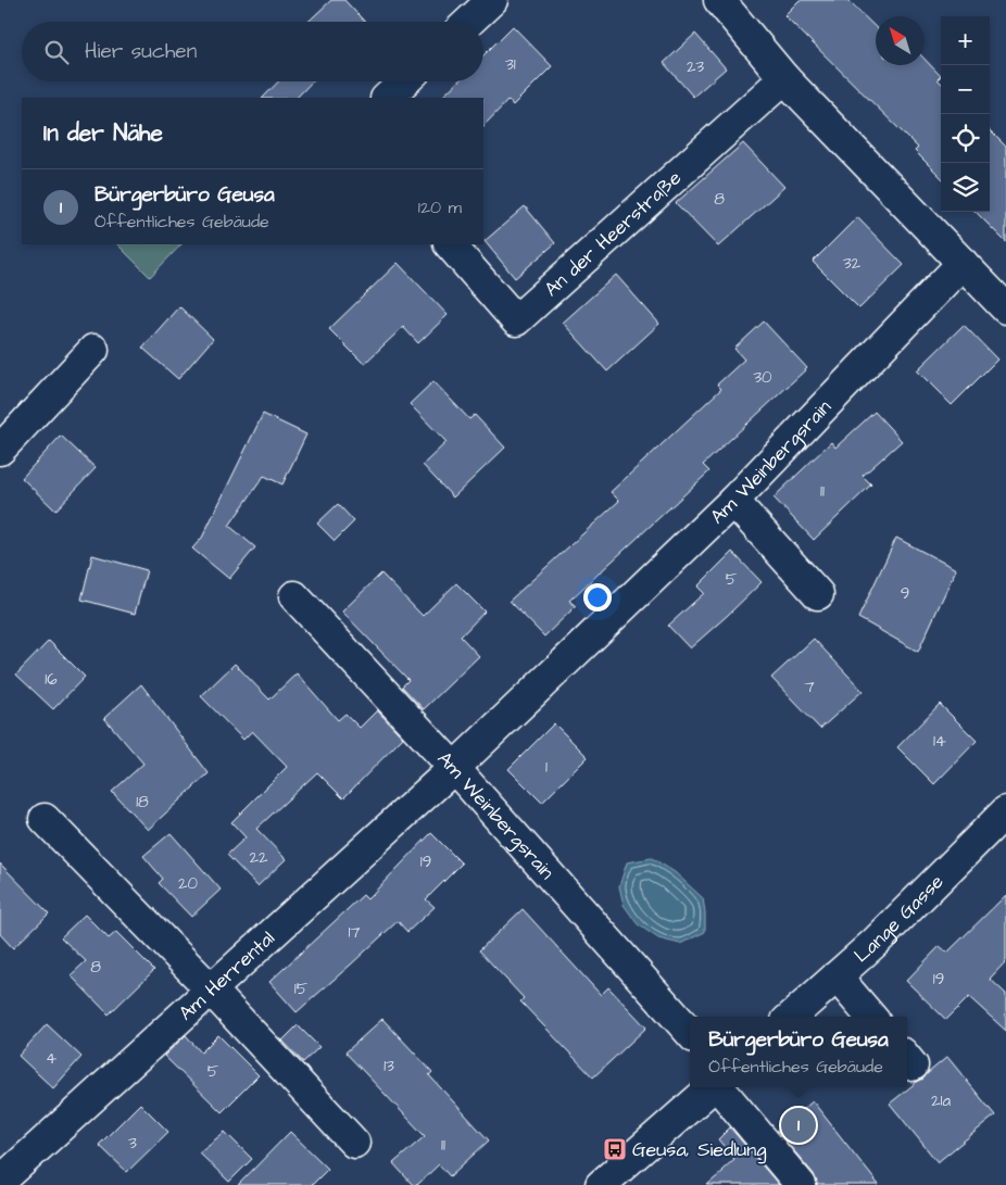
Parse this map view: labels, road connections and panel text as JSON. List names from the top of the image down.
{
  "streets": {
    "street": [
      "An der Heerstraße",
      "Am Weinbergsrain",
      "Lange Gasse",
      "Am Herrental"
    ]
  },
  "crossings": [
    ["Am Weinbergsrain", "Am Herrental"]
  ],
  "places": {
    "bus stop": ["Geusa, Siedlung"]
  },
  "house_numbers": [
    "31",
    "23",
    "8",
    "32",
    "30",
    "11",
    "5",
    "9",
    "16",
    "7",
    "14",
    "1",
    "18",
    "22",
    "19",
    "20",
    "17",
    "8",
    "19",
    "15",
    "4",
    "13",
    "5",
    "21a",
    "3",
    "11"
  ],
  "north": "top left",
  "page": {
    "map_buttons": ["+", "−"],
    "search": "Hier suchen",
    "heading": "In der Nähe",
    "list": [
      {
        "mark": "1",
        "name": "Bürgerbüro Geusa",
        "note": "Öffentliches Gebäude",
        "value": "120 m"
      }
    ],
    "popup": ["Bürgerbüro Geusa", "Öffentliches Gebäude"],
    "pins": "1"
  }
}
